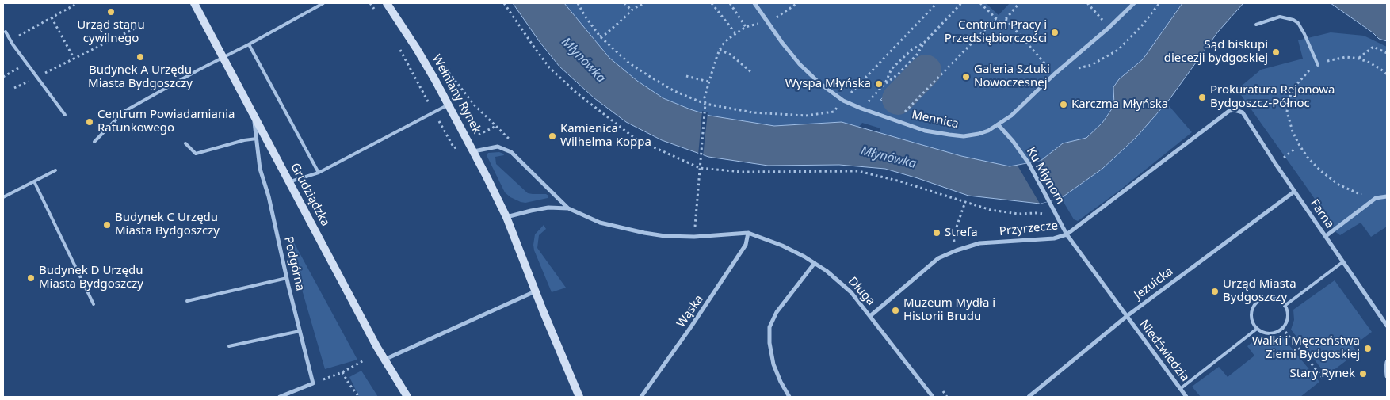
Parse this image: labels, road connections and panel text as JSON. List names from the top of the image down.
{
  "streets": {
    "main road": ["Wełniany Rynek", "Grudziądzka"],
    "street": [
      "Mennica",
      "Ku Młynom",
      "Farna",
      "Przyrzecze",
      "Podgórna",
      "Jezuicka",
      "Długa",
      "Wąska",
      "Niedźwiedzia"
    ]
  },
  "crossings": [
    ["Wełniany Rynek", "Długa"],
    ["Wełniany Rynek", "Wąska"],
    ["Mennica", "Ku Młynom"],
    ["Ku Młynom", "Przyrzecze"],
    ["Ku Młynom", "Jezuicka"],
    ["Ku Młynom", "Niedźwiedzia"],
    ["Grudziądzka", "Podgórna"],
    ["Farna", "Przyrzecze"],
    ["Farna", "Jezuicka"],
    ["Przyrzecze", "Długa"],
    ["Jezuicka", "Niedźwiedzia"],
    ["Długa", "Wąska"]
  ],
  "water": ["Młynówka"],
  "places": [
    "Urząd stanu cywilnego",
    "Centrum Pracy i Przedsiębiorczości",
    "Sąd biskupi diecezji bydgoskiej",
    "Budynek A Urzędu Miasta Bydgoszczy",
    "Galeria Sztuki Nowoczesnej",
    "Wyspa Młyńska",
    "Prokuratura Rejonowa Bydgoszcz-Północ",
    "Karczma Młyńska",
    "Centrum Powiadamiania Ratunkowego",
    "Kamienica Wilhelma Koppa",
    "Budynek C Urzędu Miasta Bydgoszczy",
    "Strefa",
    "Budynek D Urzędu Miasta Bydgoszczy",
    "Urząd Miasta Bydgoszczy",
    "Muzeum Mydła i Historii Brudu",
    "Walki i Męczeństwa Ziemi Bydgoskiej",
    "Stary Rynek"
  ]
}
